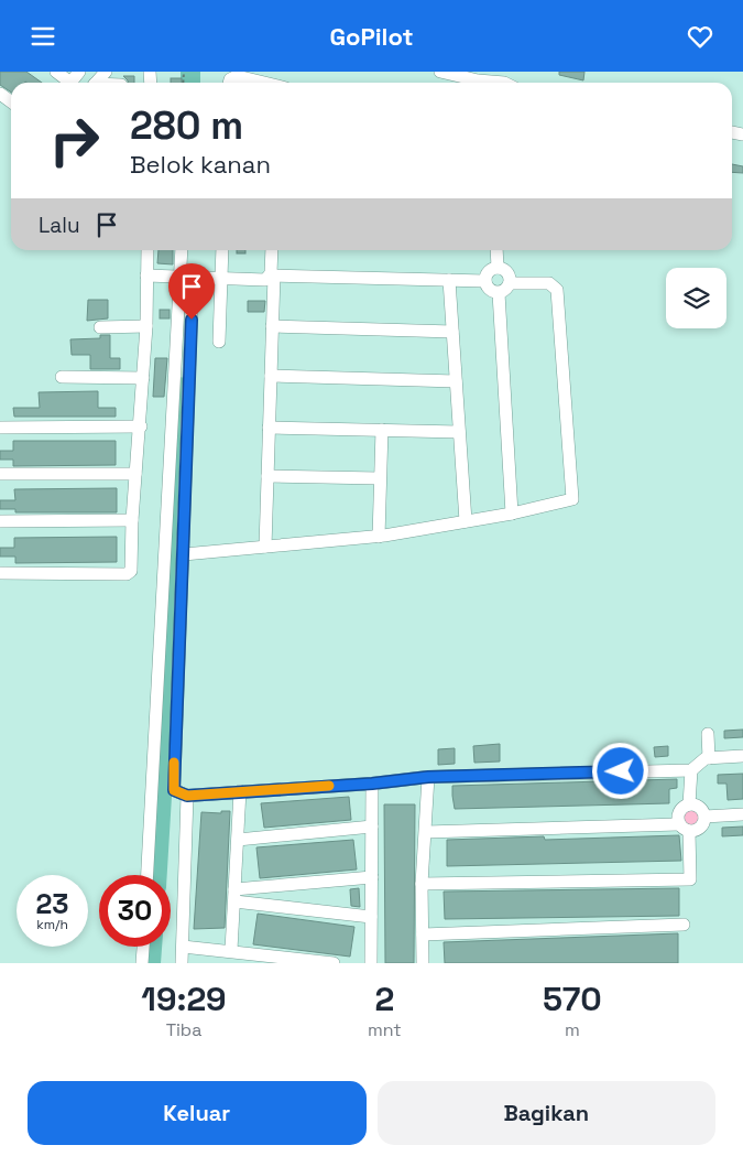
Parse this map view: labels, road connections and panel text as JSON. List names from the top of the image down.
{
  "page": {
    "header": "GoPilot",
    "turn": ["280 m", "Belok kanan"],
    "then": "Lalu",
    "speed": "23 km/h",
    "limit": "30",
    "eta": [
      "19:29",
      "Tiba",
      "2",
      "mnt",
      "570",
      "m"
    ],
    "buttons": ["Keluar", "Bagikan"]
  }
}
